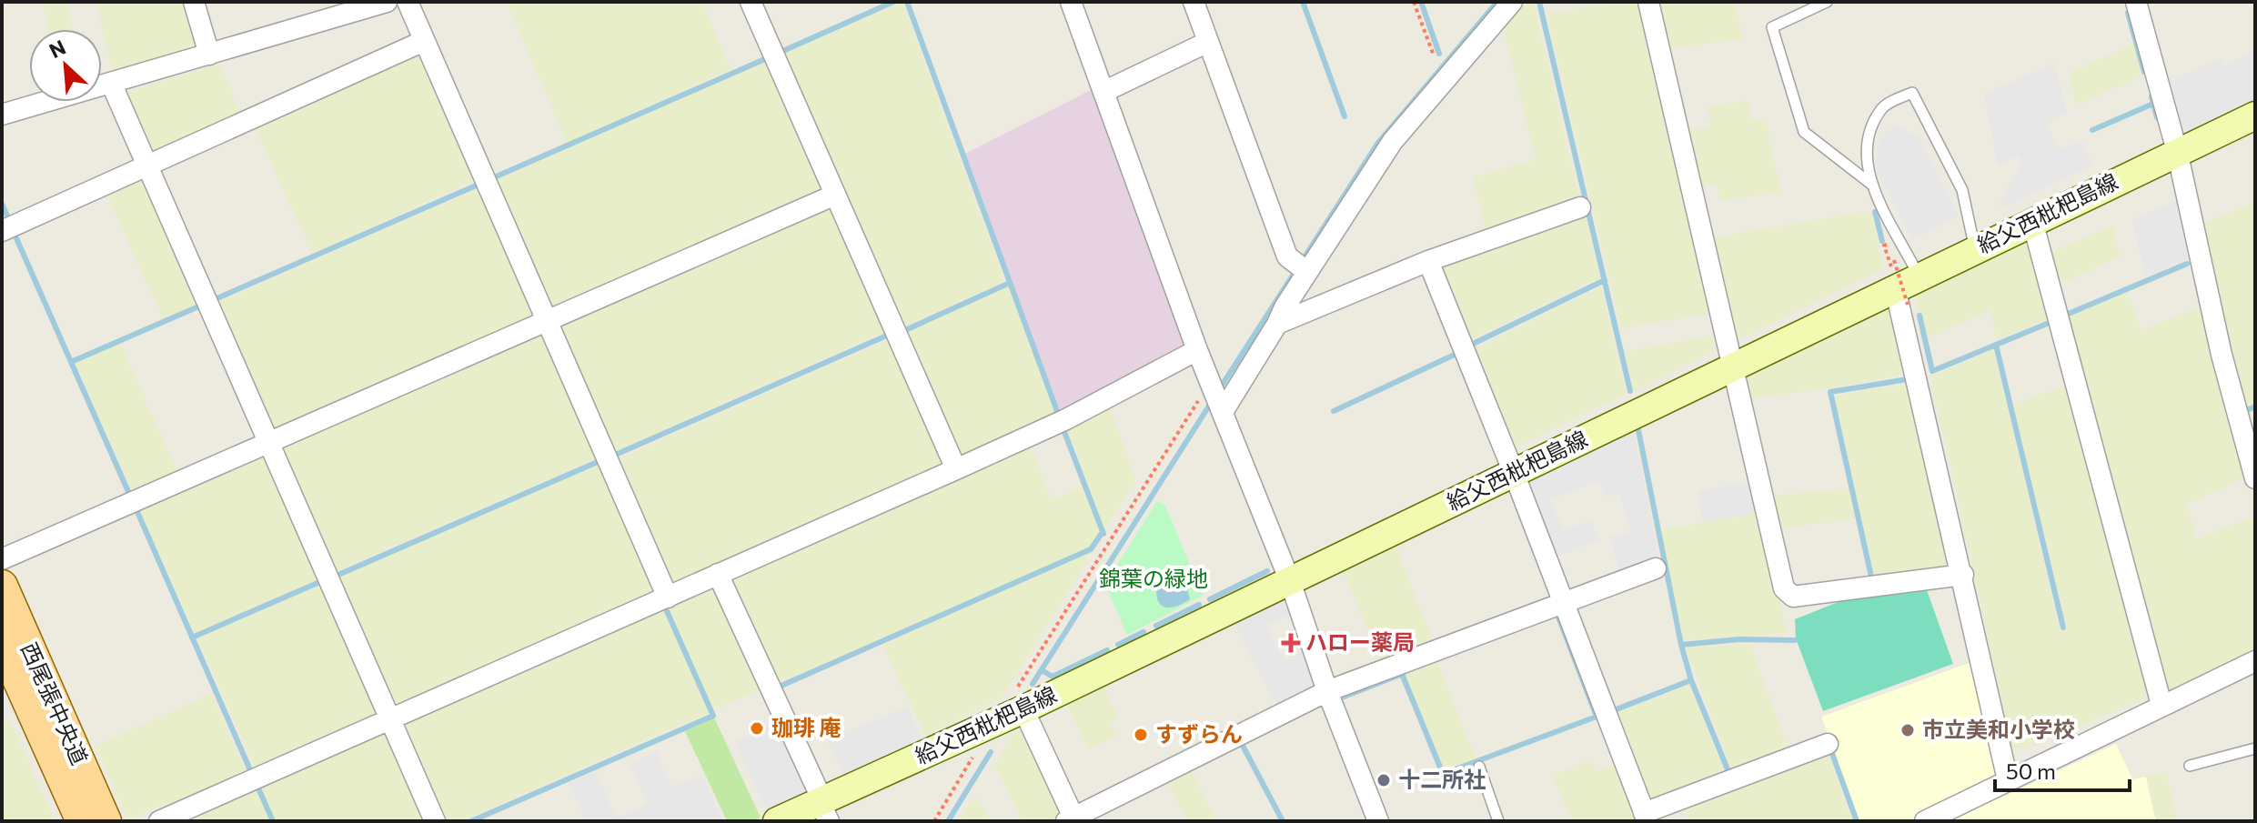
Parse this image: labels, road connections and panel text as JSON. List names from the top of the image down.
{
  "streets": {
    "main road": ["給父西枇杷島線", "西尾張中央道"]
  },
  "parks": ["錦葉の緑地"],
  "places": {
    "health": ["ハロー薬局"],
    "other": [
      "珈琲 庵",
      "市立美和小学校",
      "すずらん",
      "十二所社"
    ]
  },
  "scale_bar": "50 m",
  "north": "top left"
}
